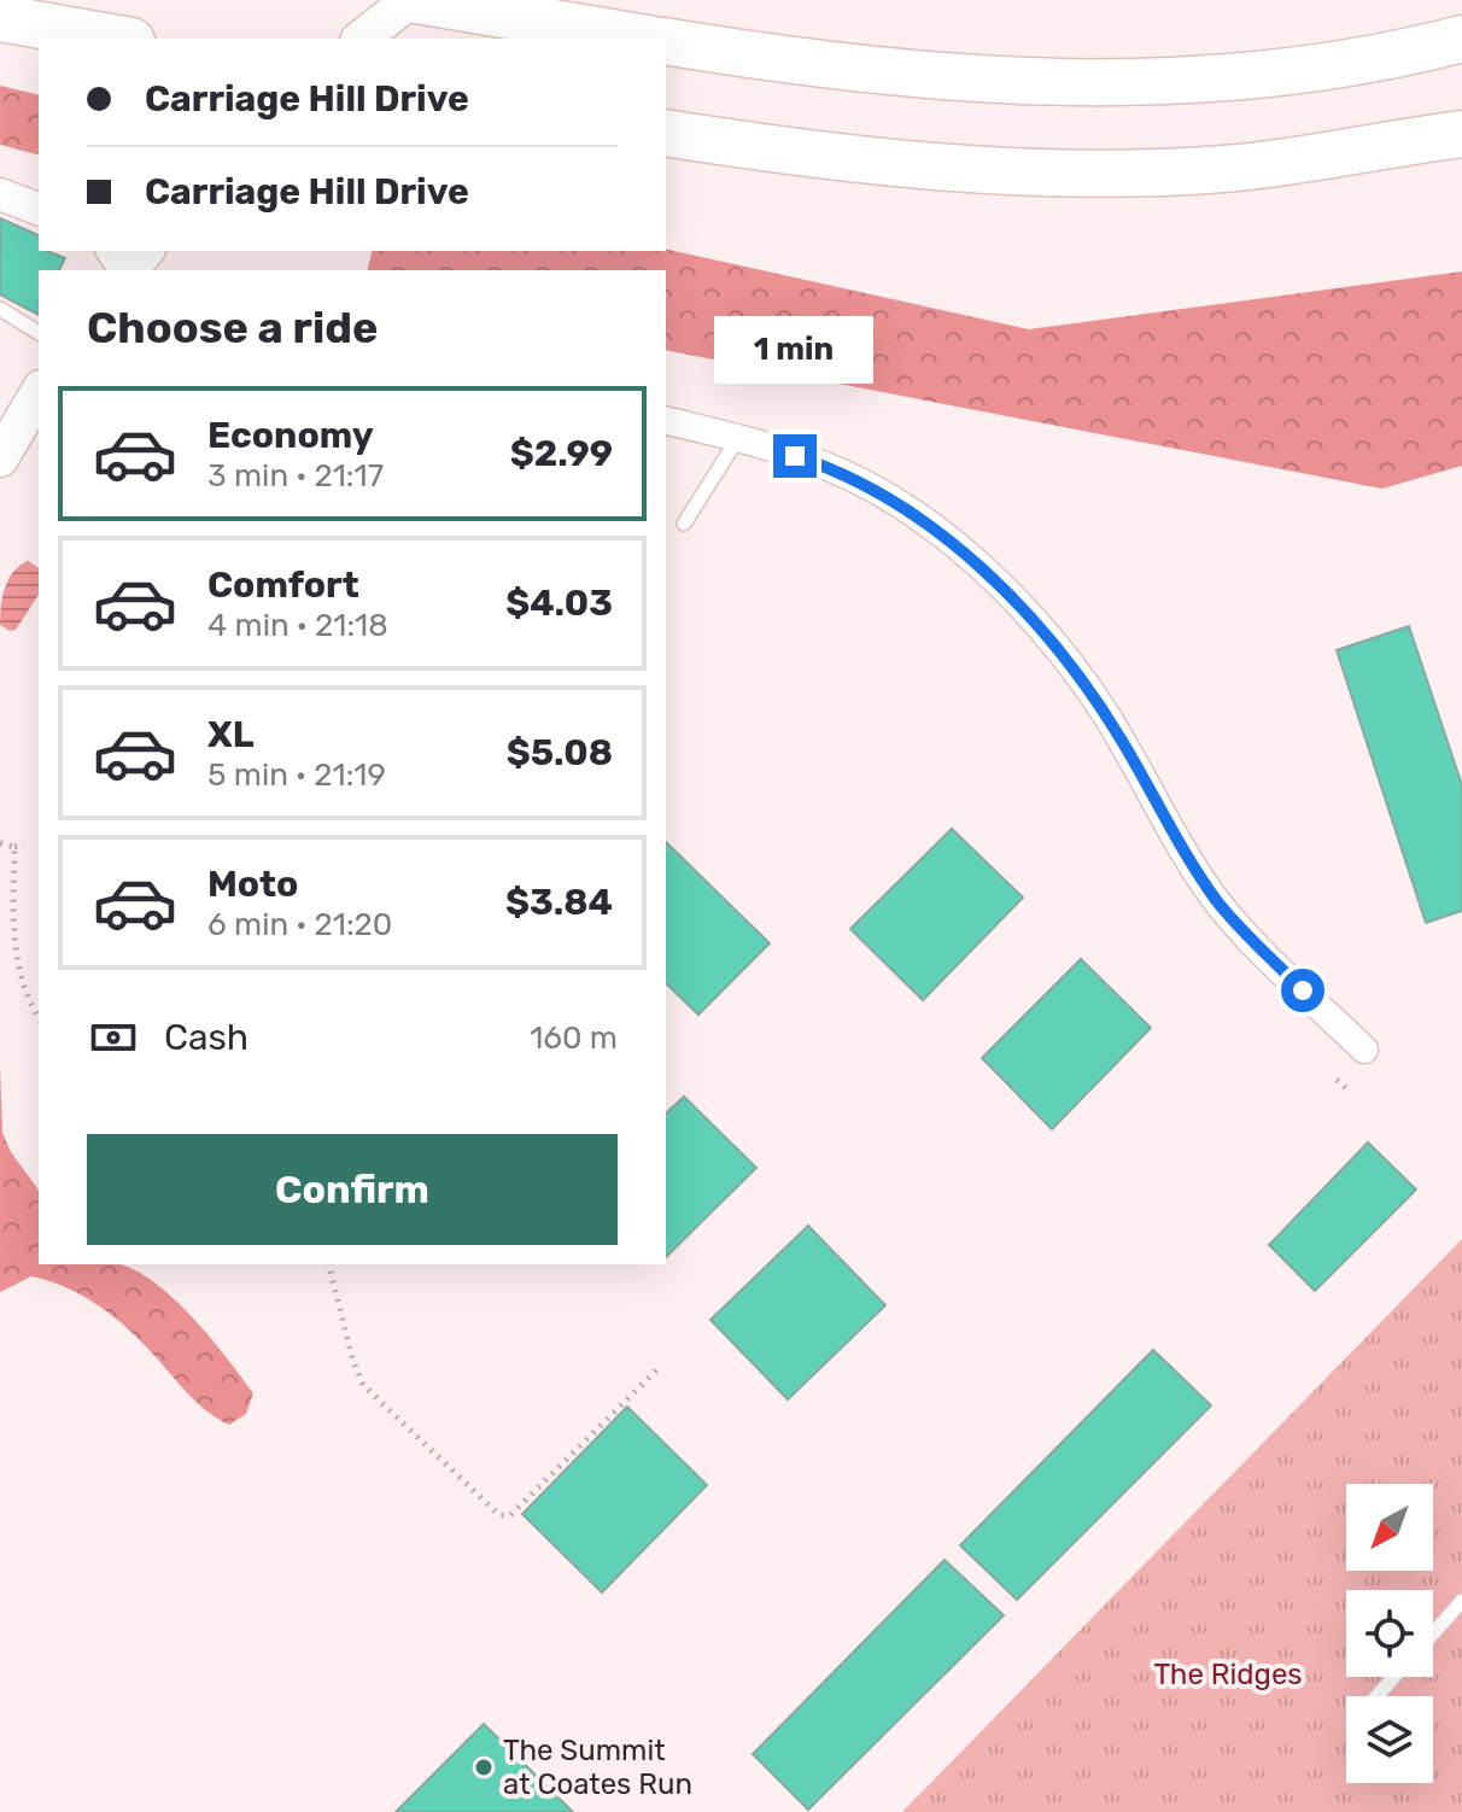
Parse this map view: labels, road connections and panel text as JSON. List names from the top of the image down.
{
  "parks": ["The Ridges"],
  "places": ["The Summit at Coates Run"],
  "north": "bottom left",
  "page": {
    "banner": ["Carriage Hill Drive", "Carriage Hill Drive"],
    "heading": "Choose a ride",
    "bubble": "1 min",
    "list": [
      {
        "name": "Economy",
        "note": "3 min · 21:17",
        "value": "$2.99"
      },
      {
        "name": "Comfort",
        "note": "4 min · 21:18",
        "value": "$4.03"
      },
      {
        "name": "XL",
        "note": "5 min · 21:19",
        "value": "$5.08"
      },
      {
        "name": "Moto",
        "note": "6 min · 21:20",
        "value": "$3.84"
      }
    ],
    "pay": ["Cash", "160 m"],
    "buttons": "Confirm"
  }
}
